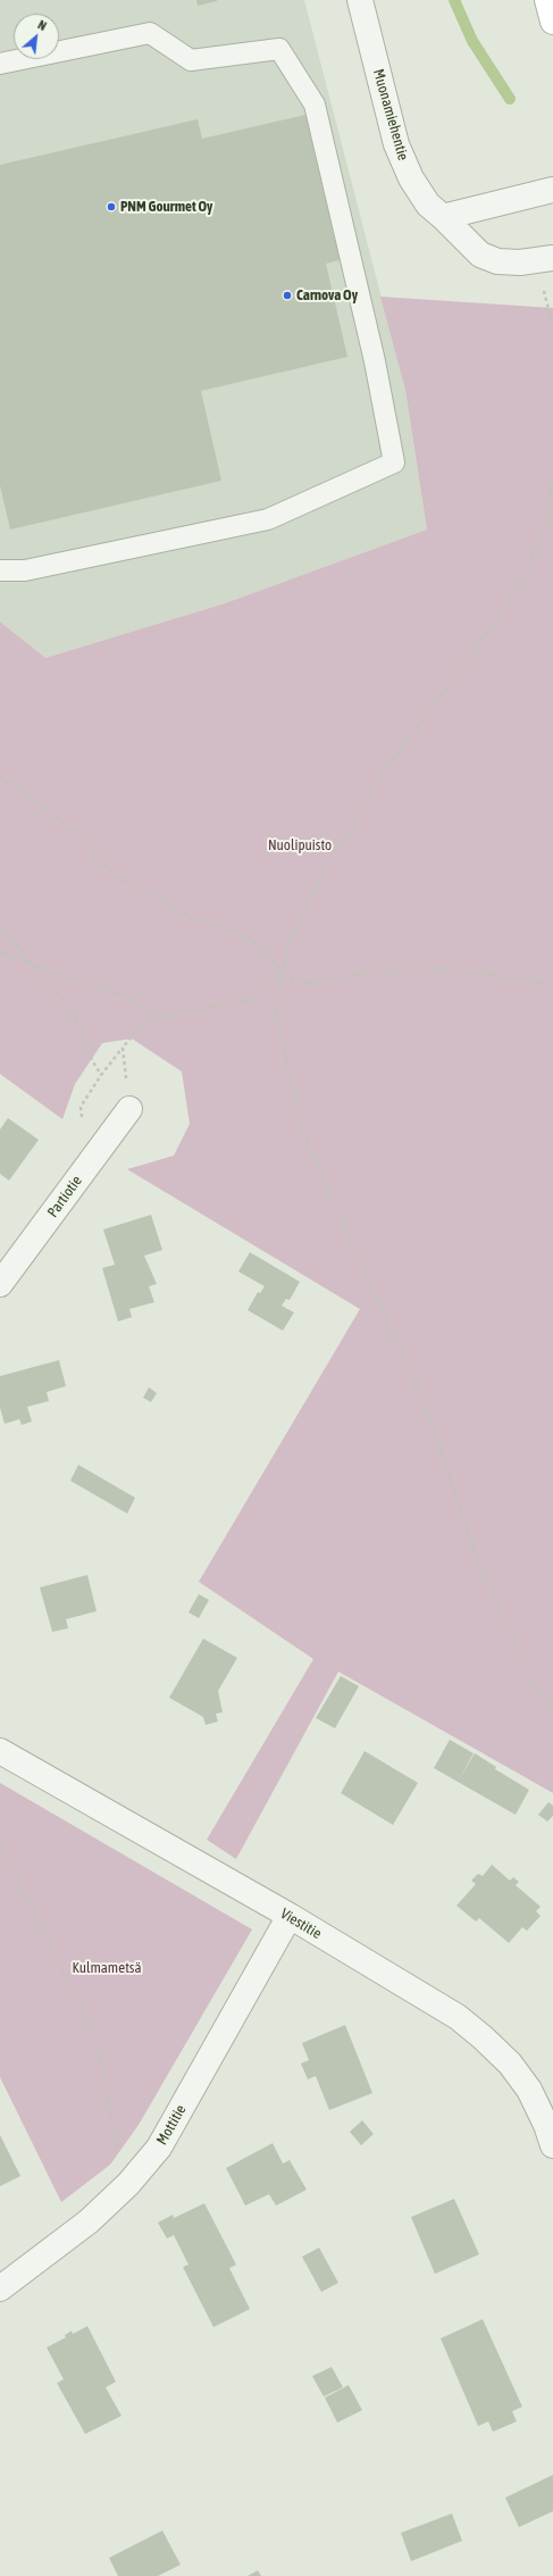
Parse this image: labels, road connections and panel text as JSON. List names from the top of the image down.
{
  "streets": {
    "street": [
      "Muonamiehentie",
      "Partiotie",
      "Viestitie",
      "Mottitie"
    ]
  },
  "crossings": [
    ["Viestitie", "Mottitie"]
  ],
  "parks": ["Nuolipuisto", "Kulmametsä"],
  "places": ["PNM Gourmet Oy", "Carnova Oy"],
  "north": "top right"
}
